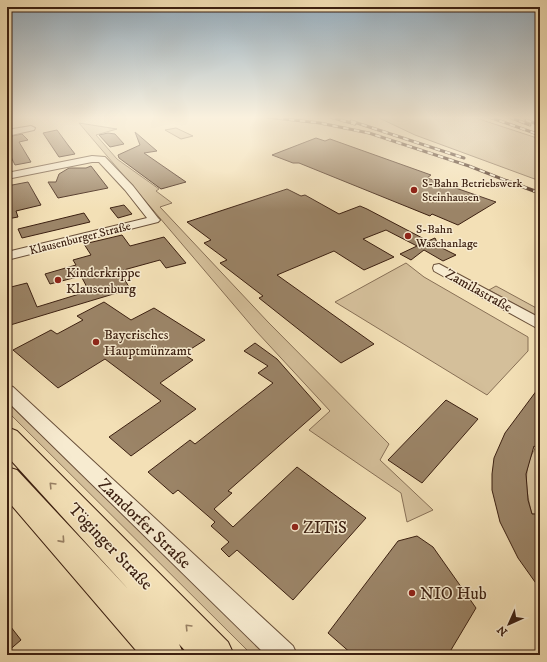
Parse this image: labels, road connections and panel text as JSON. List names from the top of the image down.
{
  "streets": {
    "highway": ["Töginger Straße"],
    "street": ["Klausenburger Straße", "Zamilastraße", "Zamdorfer Straße"]
  },
  "places": [
    "S-Bahn Betriebswerk Steinhausen",
    "S-Bahn Waschanlage",
    "Kinderkrippe Klausenburg",
    "Bayerisches Hauptmünzamt",
    "ZITiS",
    "NIO Hub"
  ],
  "north": "bottom left"
}
